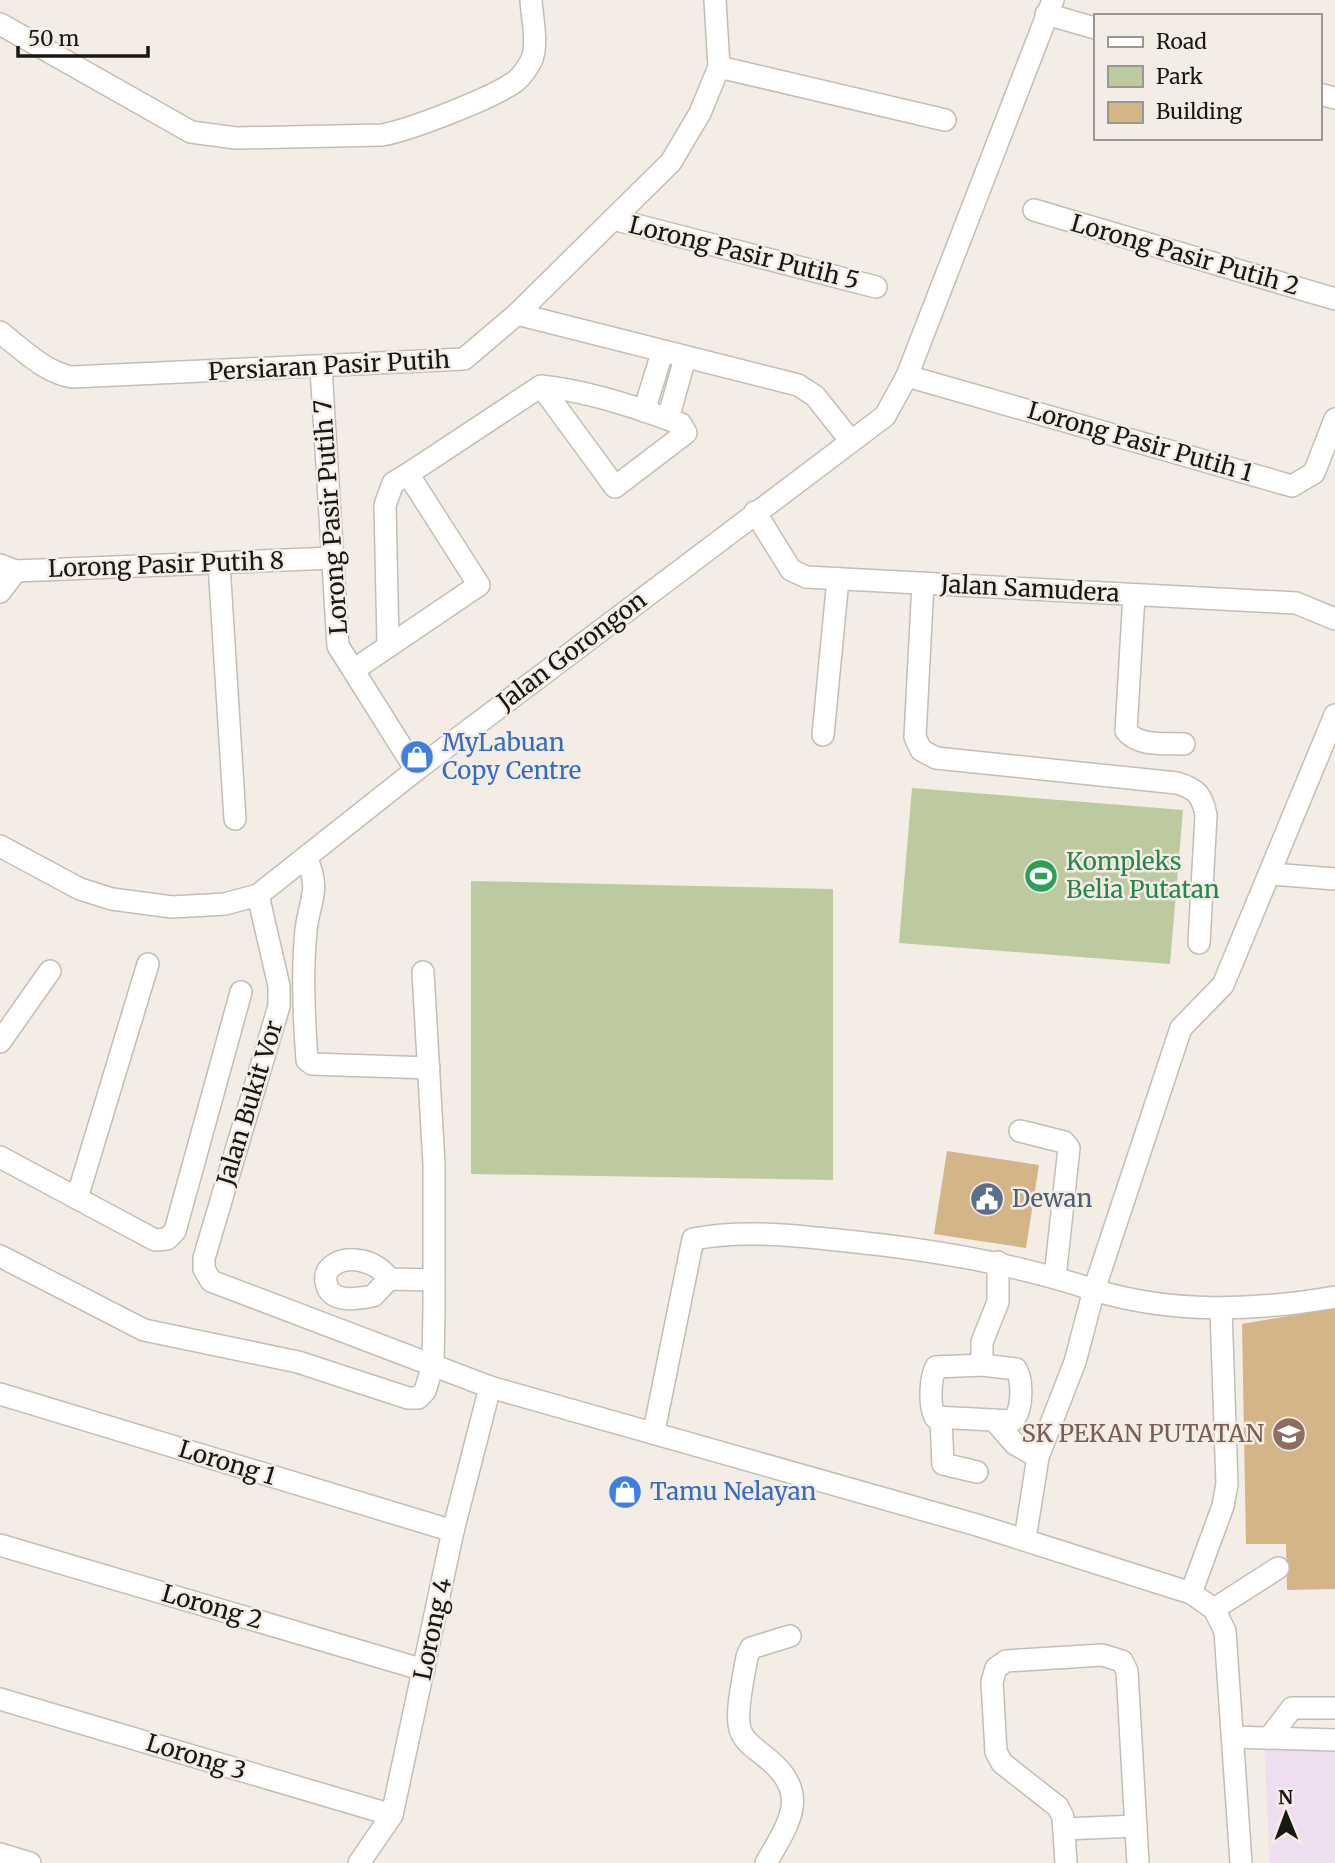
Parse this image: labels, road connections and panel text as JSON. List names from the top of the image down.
{
  "streets": {
    "street": [
      "Lorong Pasir Putih 5",
      "Lorong Pasir Putih 2",
      "Persiaran Pasir Putih",
      "Lorong Pasir Putih 1",
      "Lorong Pasir Putih 7",
      "Lorong Pasir Putih 8",
      "Jalan Samudera",
      "Jalan Gorongon",
      "Jalan Bukit Vor",
      "Lorong 1",
      "Lorong 2",
      "Lorong 4",
      "Lorong 3"
    ]
  },
  "crossings": [
    ["Lorong Pasir Putih 5", "Persiaran Pasir Putih"],
    ["Persiaran Pasir Putih", "Lorong Pasir Putih 7"],
    ["Lorong Pasir Putih 1", "Jalan Gorongon"],
    ["Lorong Pasir Putih 7", "Lorong Pasir Putih 8"],
    ["Lorong Pasir Putih 7", "Jalan Gorongon"],
    ["Jalan Samudera", "Jalan Gorongon"],
    ["Jalan Gorongon", "Jalan Bukit Vor"],
    ["Jalan Bukit Vor", "Lorong 4"],
    ["Lorong 1", "Lorong 4"],
    ["Lorong 2", "Lorong 4"],
    ["Lorong 4", "Lorong 3"]
  ],
  "places": {
    "shop": ["MyLabuan Copy Centre", "Tamu Nelayan"],
    "sports": ["Kompleks Belia Putatan"],
    "public building": ["Dewan"],
    "school or university": ["SK PEKAN PUTATAN"]
  },
  "legend": ["Road", "Park", "Building"],
  "scale_bar": "50 m",
  "north": "top"
}
